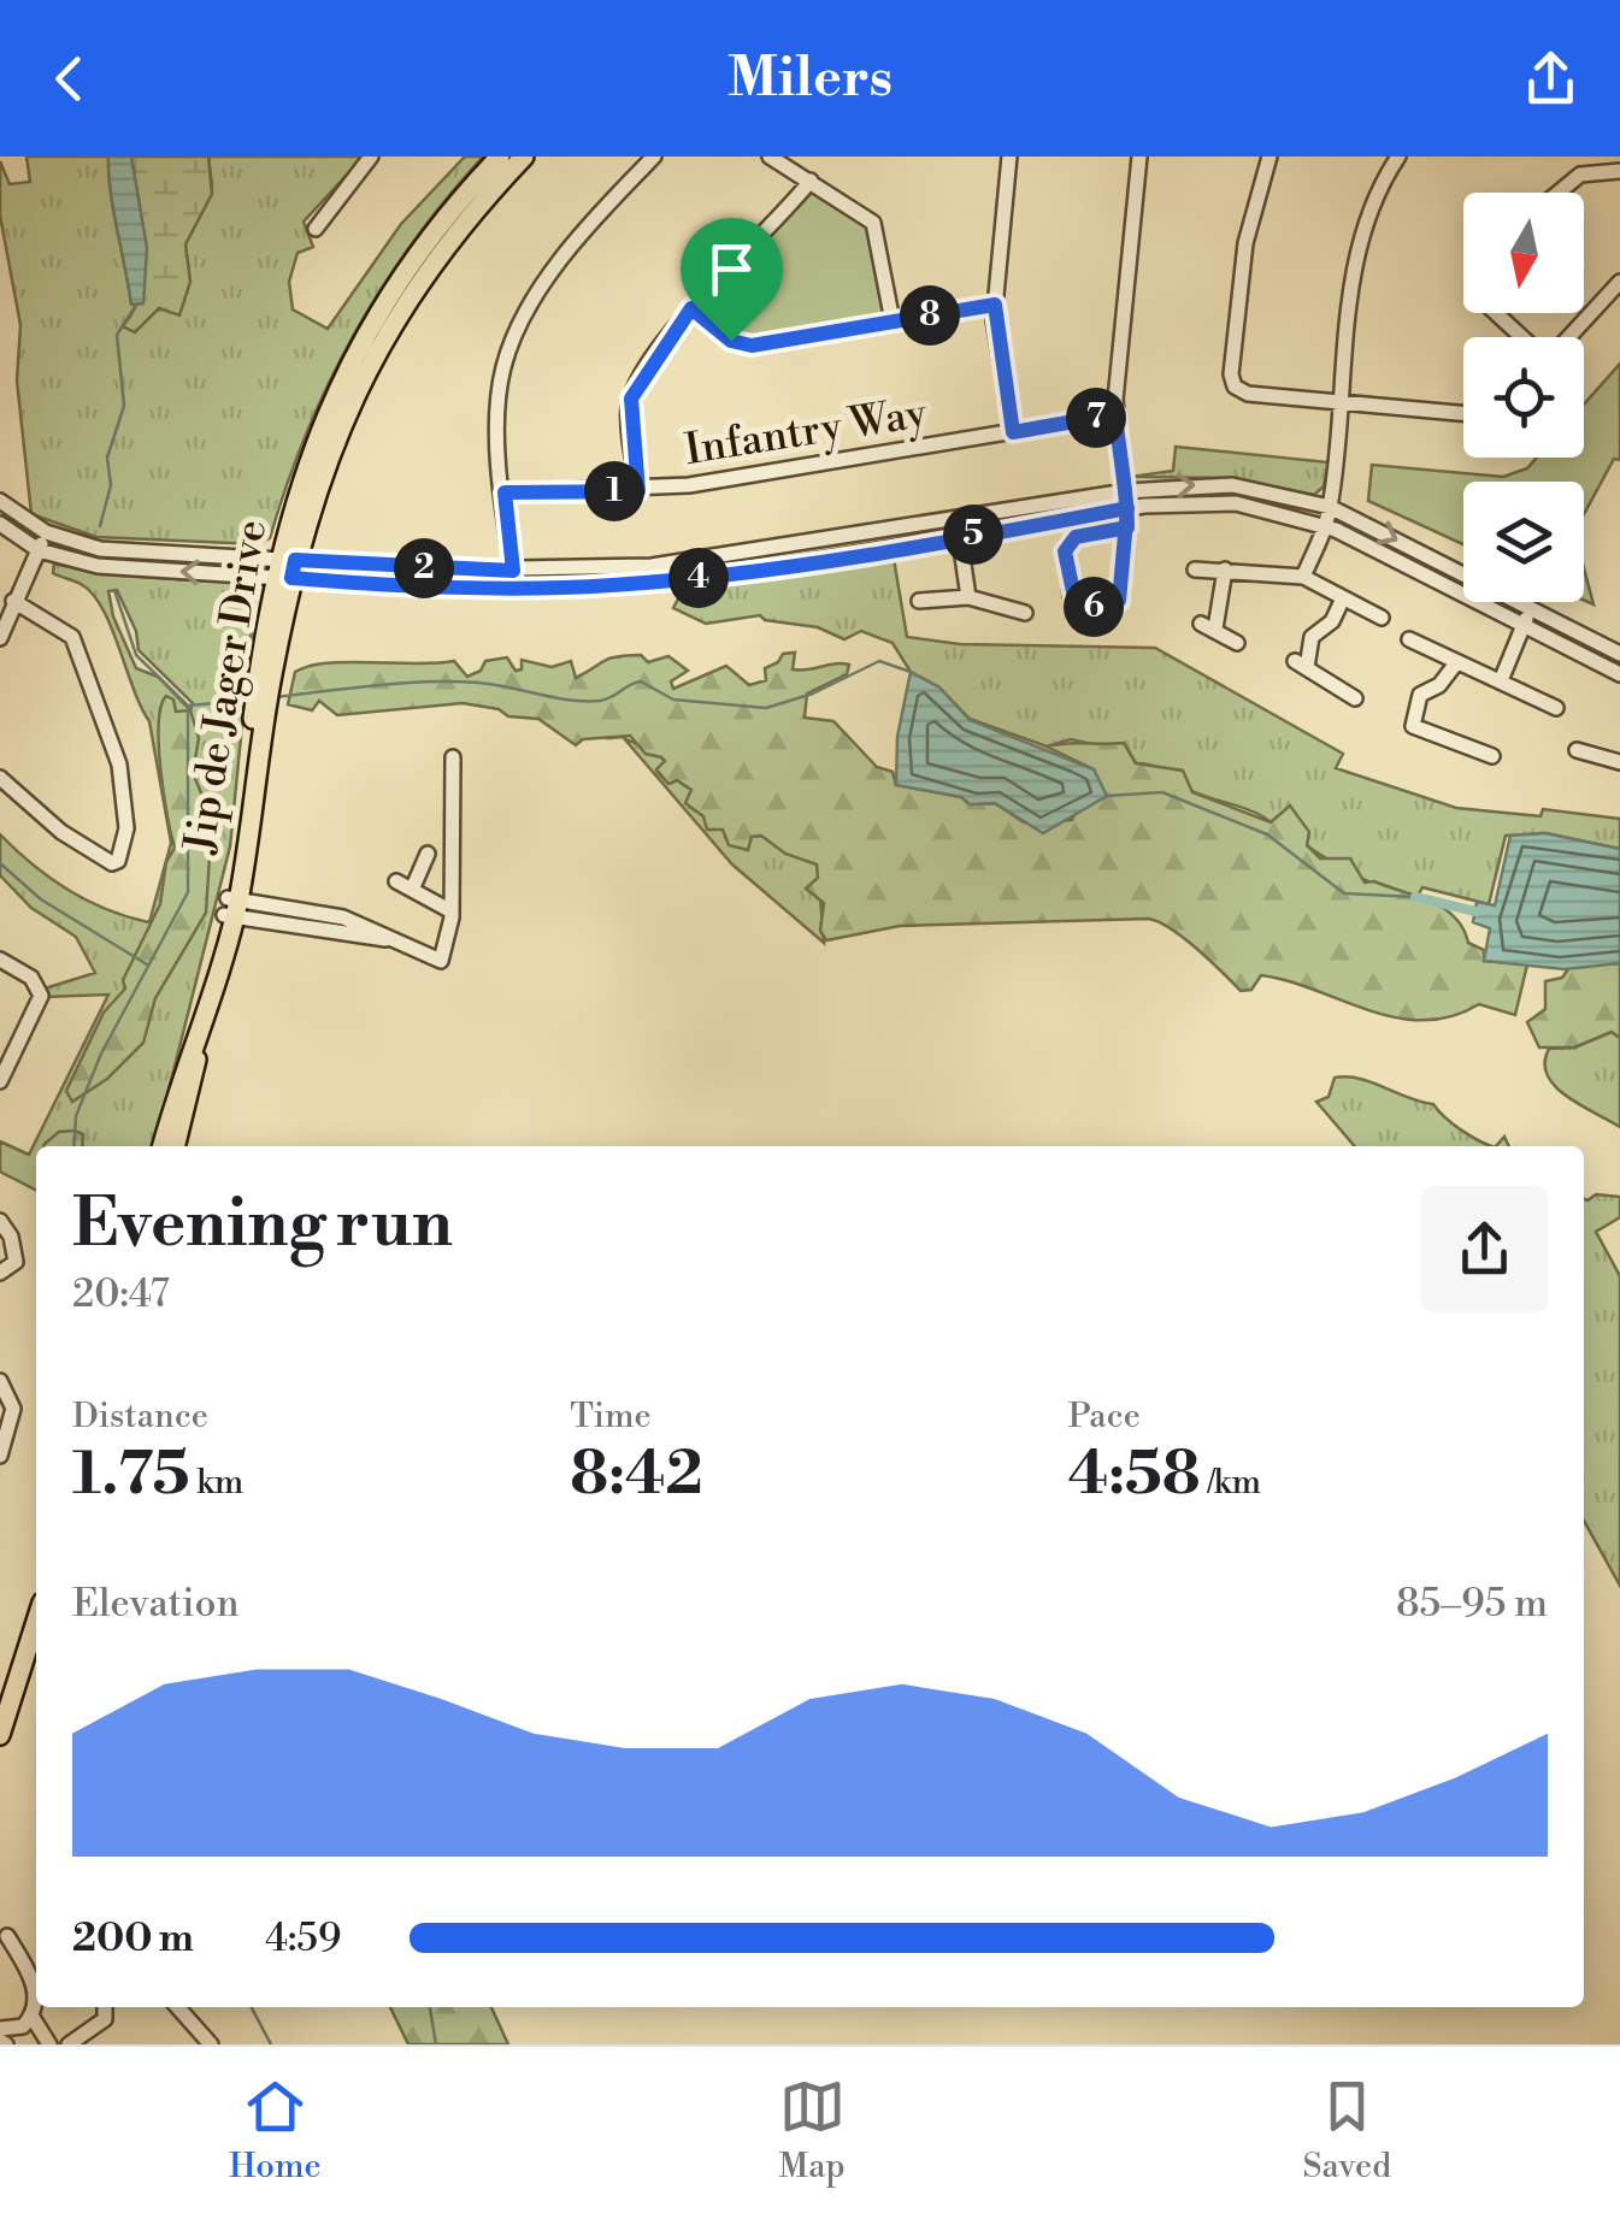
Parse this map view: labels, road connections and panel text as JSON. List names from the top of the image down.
{
  "streets": {
    "main road": ["Jip de Jager Drive"],
    "street": ["Infantry Way"]
  },
  "north": "bottom",
  "page": {
    "header": "Milers",
    "pins": [
      "8",
      "7",
      "1",
      "5",
      "2",
      "4",
      "6"
    ],
    "heading": ["Evening run", "20:47"],
    "stats": [
      ["Distance", "1.75 km"],
      ["Time", "8:42"],
      ["Pace", "4:58 /km"]
    ],
    "chart": ["Elevation", "85–95 m"],
    "list": [
      {
        "name": "200 m",
        "note": "4:59"
      }
    ],
    "tabs": ["Home", "Map", "Saved"]
  }
}
